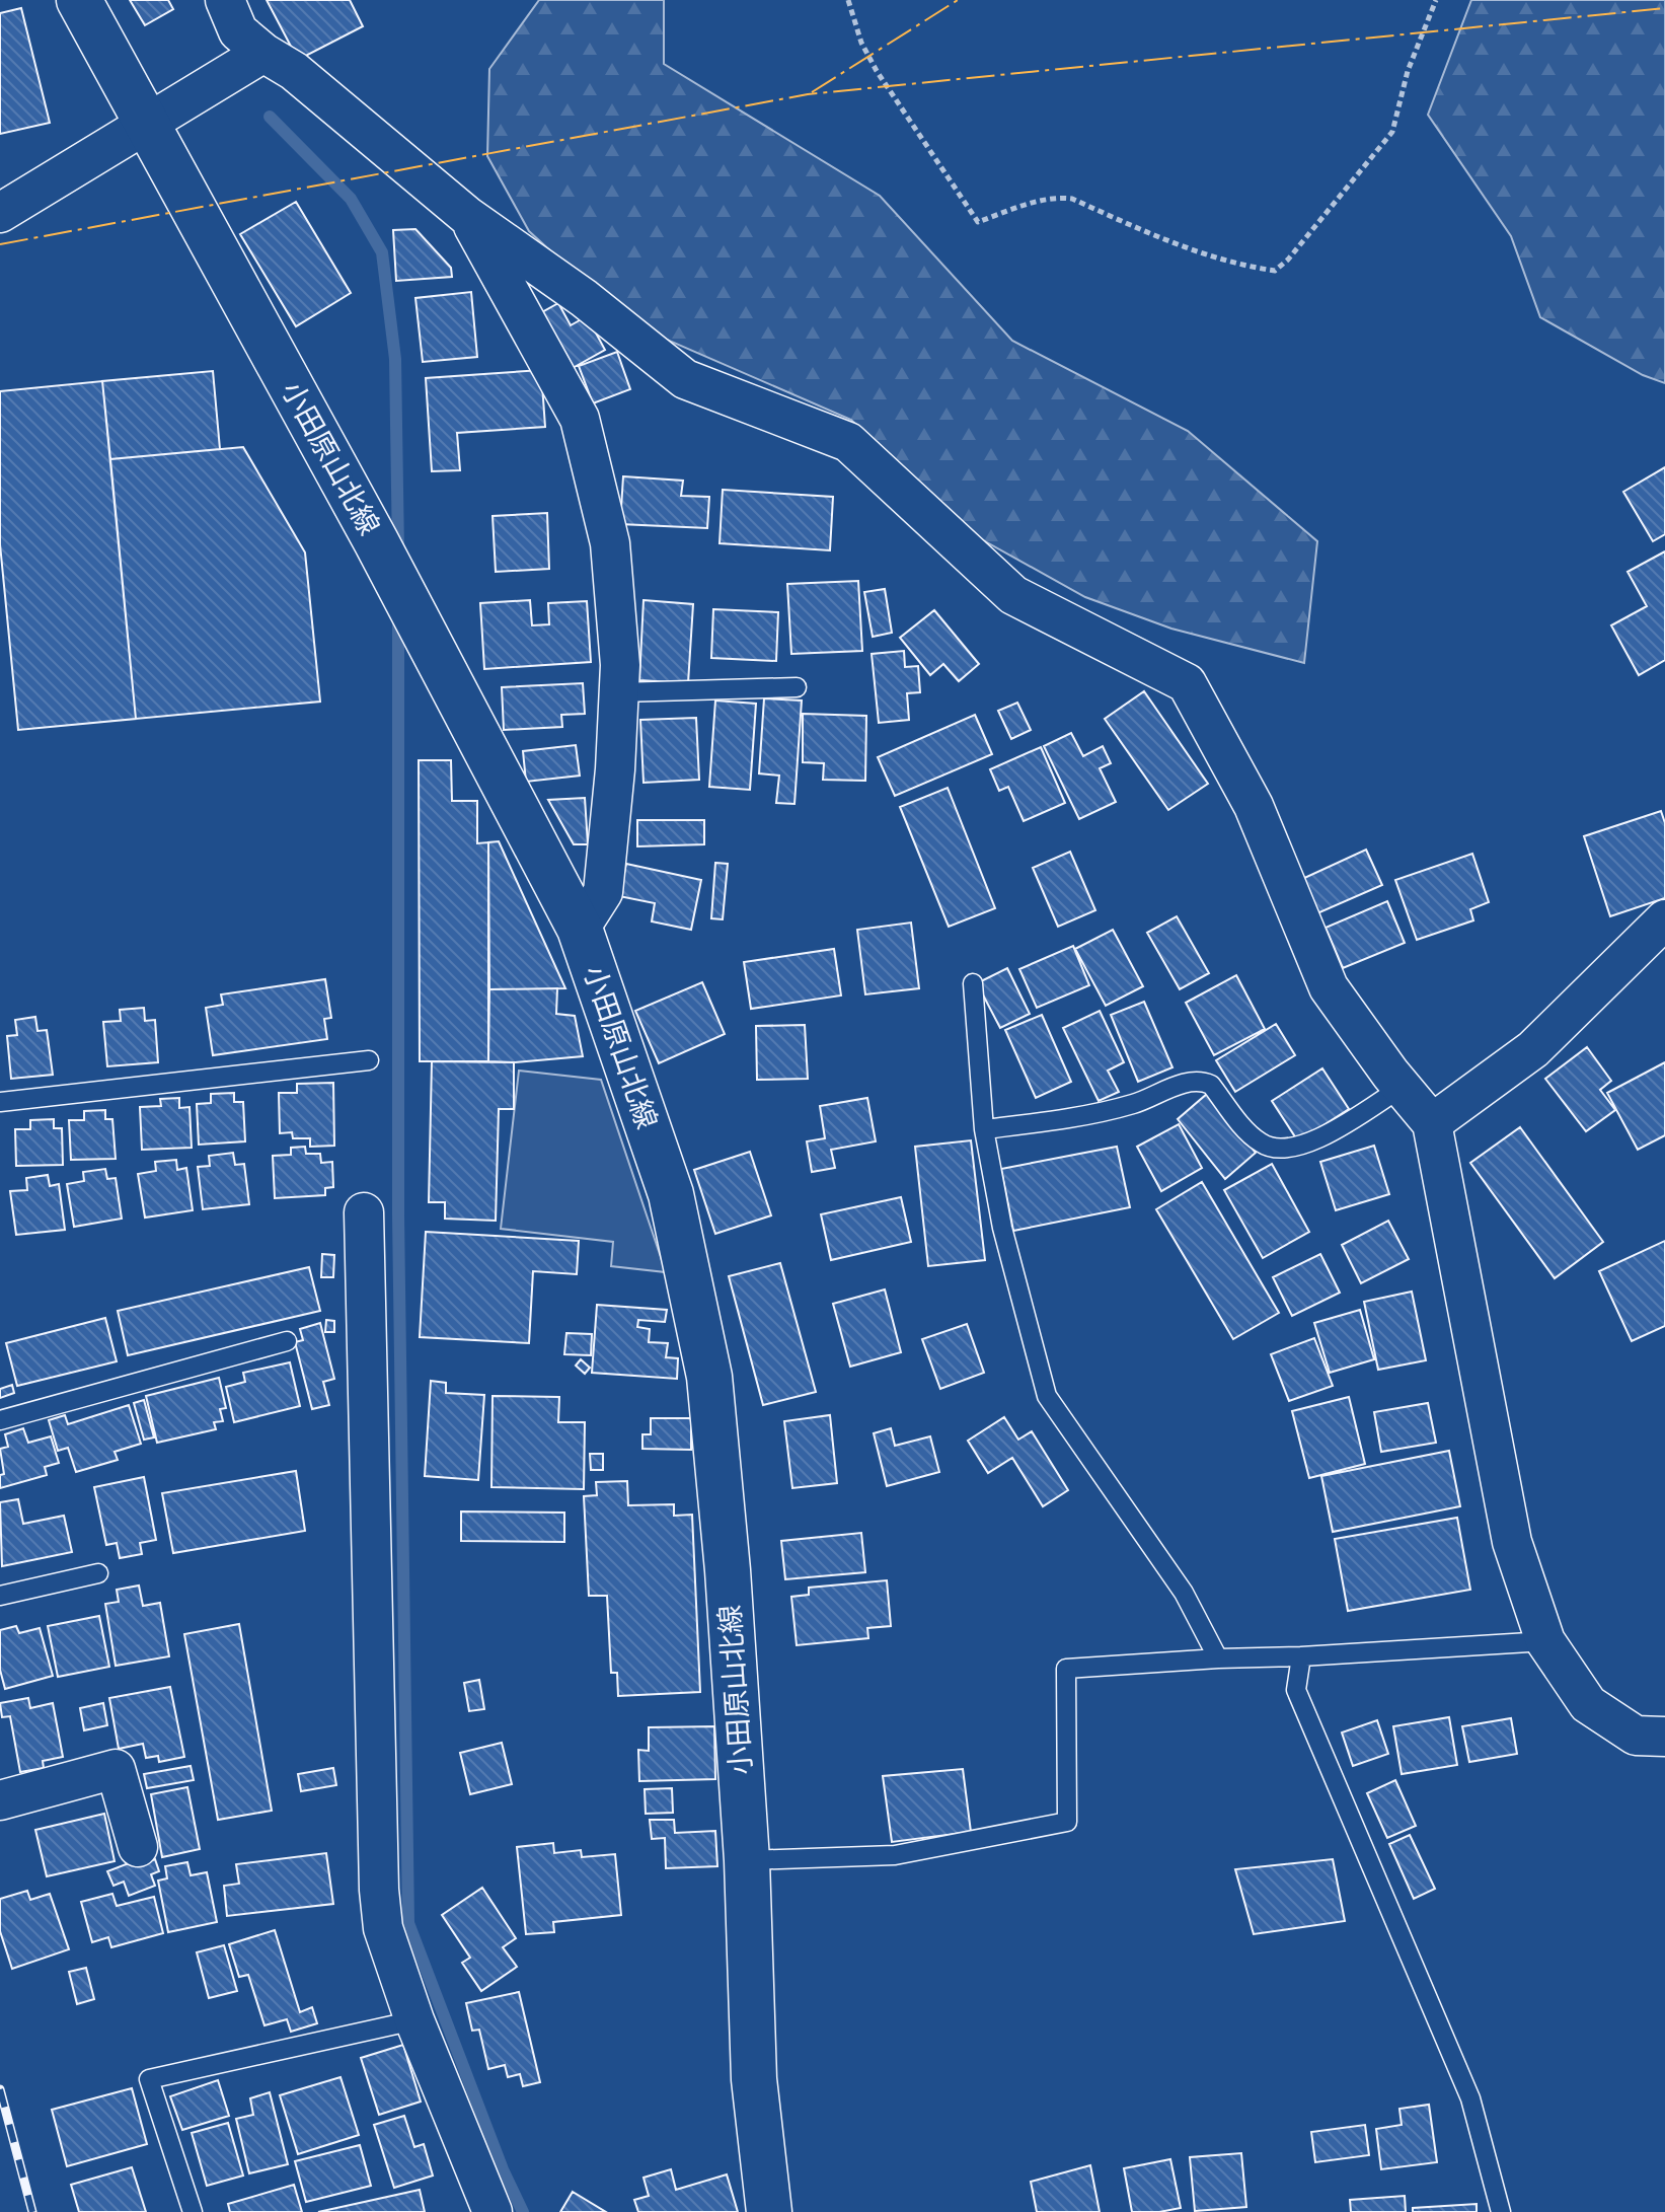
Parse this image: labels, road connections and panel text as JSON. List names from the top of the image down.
{
  "streets": {
    "main road": ["小田原山北線"]
  }
}
